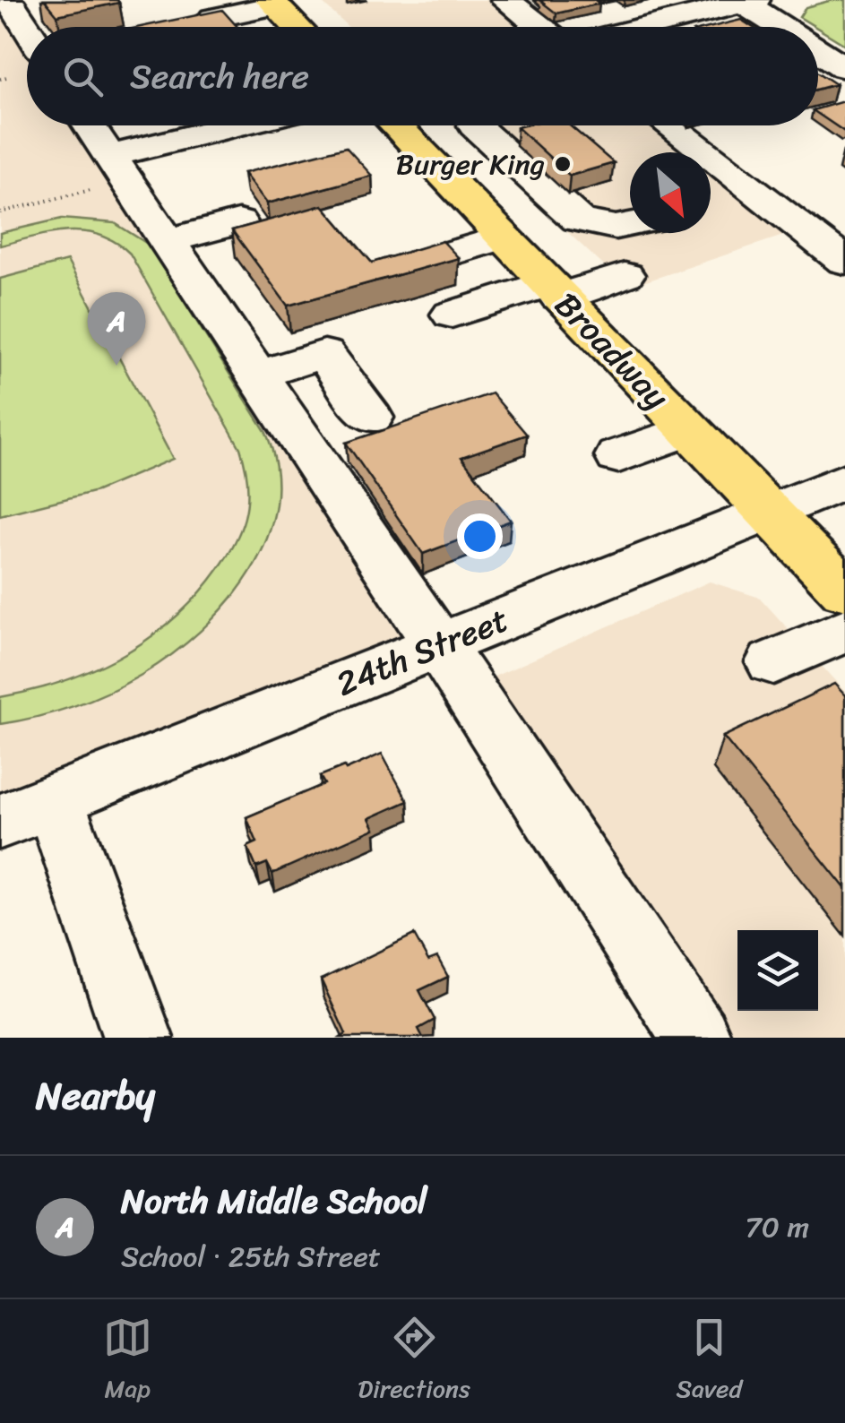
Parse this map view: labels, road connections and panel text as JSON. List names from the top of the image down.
{
  "streets": {
    "main road": ["Broadway"],
    "street": ["24th Street"]
  },
  "crossings": [
    ["Broadway", "24th Street"]
  ],
  "places": ["Burger King"],
  "north": "bottom right",
  "page": {
    "search": "Search here",
    "pins": "A",
    "heading": "Nearby",
    "list": [
      {
        "mark": "A",
        "name": "North Middle School",
        "note": "School · 25th Street",
        "value": "70 m"
      }
    ],
    "nav": ["Map", "Directions", "Saved"]
  }
}
